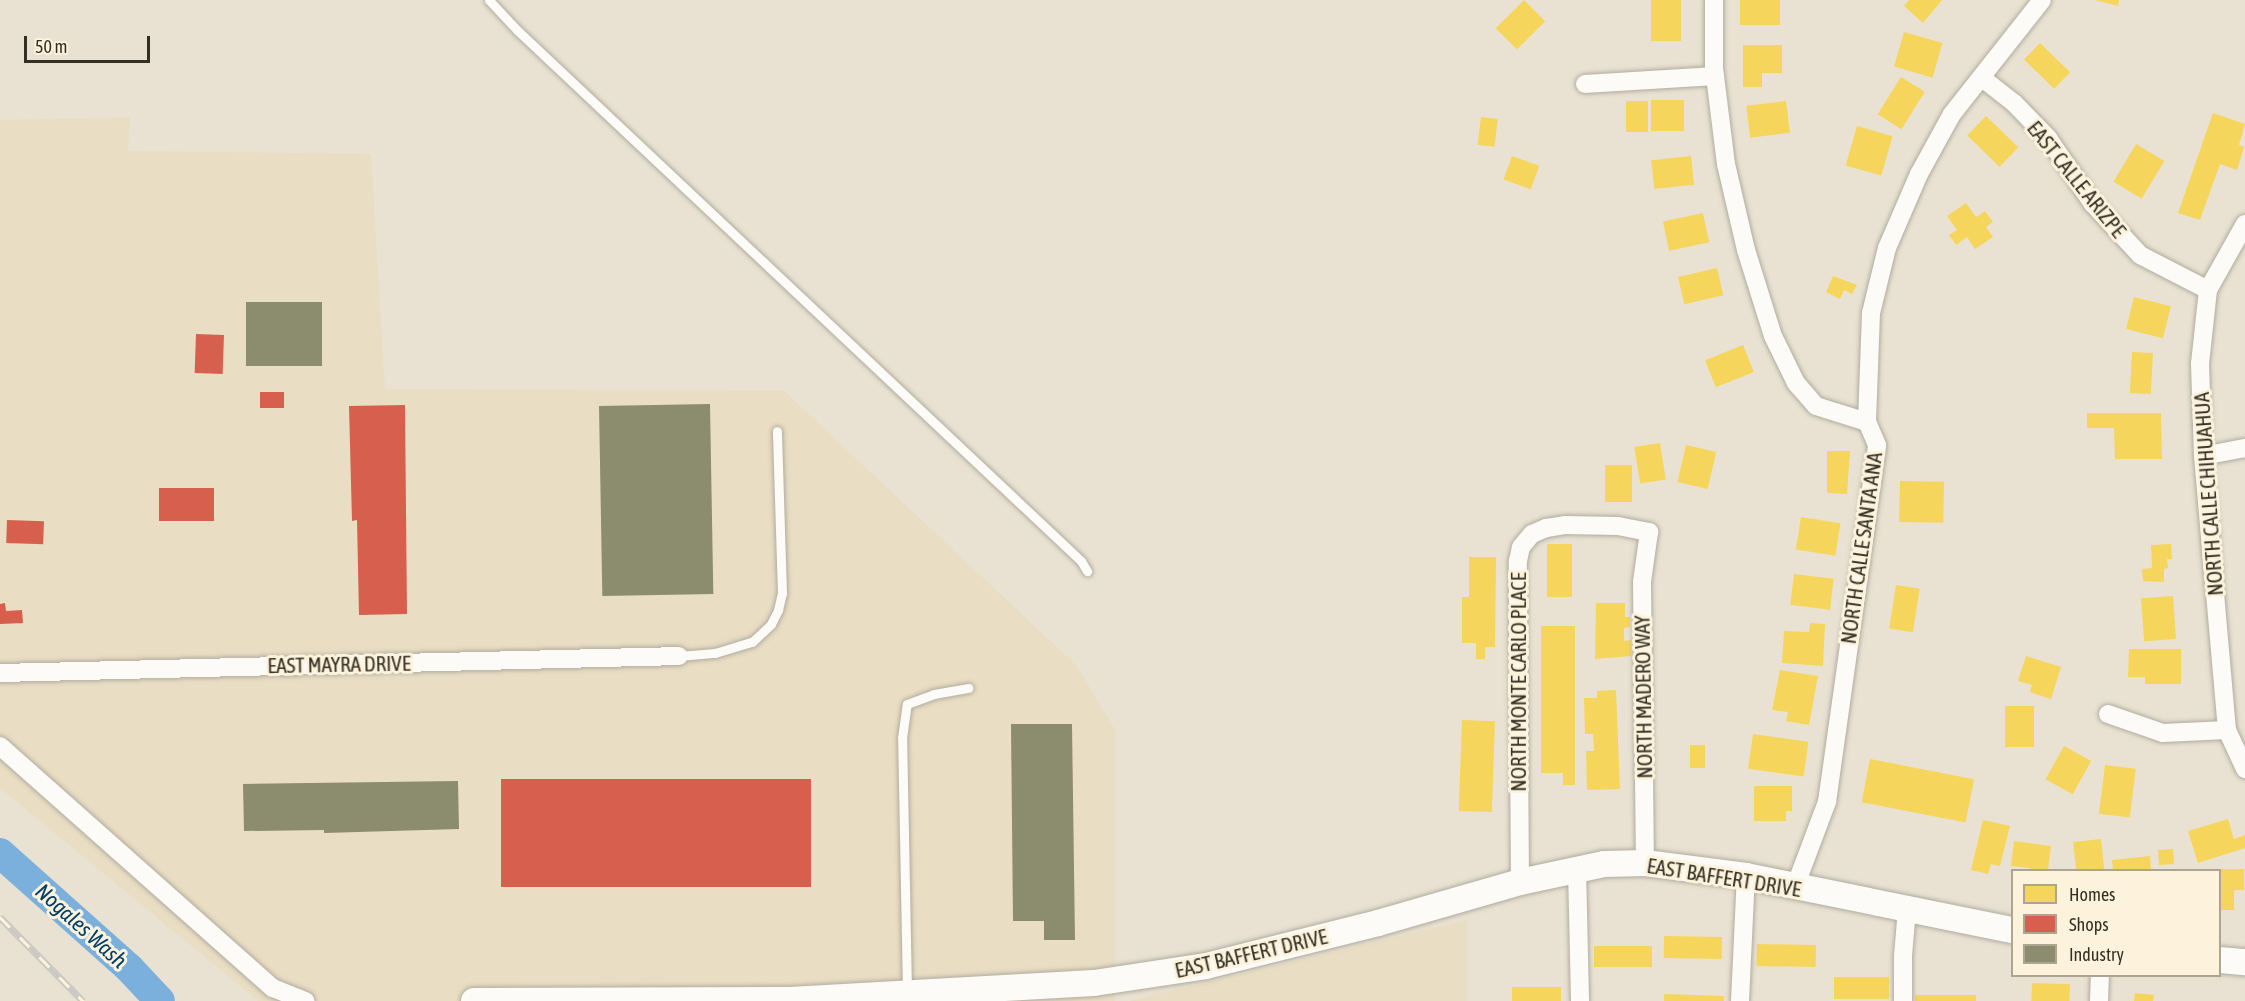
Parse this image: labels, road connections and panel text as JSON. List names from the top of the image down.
{
  "streets": {
    "street": [
      "EAST CALLE ARIZPE",
      "NORTH CALLE CHIHUAHUA",
      "NORTH CALLE SANTA ANA",
      "EAST MAYRA DRIVE",
      "NORTH MONTE CARLO PLACE",
      "NORTH MADERO WAY",
      "EAST BAFFERT DRIVE"
    ]
  },
  "crossings": [
    ["EAST CALLE ARIZPE", "NORTH CALLE CHIHUAHUA"],
    ["EAST CALLE ARIZPE", "NORTH CALLE SANTA ANA"],
    ["NORTH CALLE SANTA ANA", "EAST BAFFERT DRIVE"],
    ["NORTH MONTE CARLO PLACE", "NORTH MADERO WAY"],
    ["NORTH MONTE CARLO PLACE", "EAST BAFFERT DRIVE"],
    ["NORTH MADERO WAY", "EAST BAFFERT DRIVE"]
  ],
  "water": ["Nogales Wash"],
  "legend": ["Homes", "Shops", "Industry"],
  "scale_bar": "50 m"
}
